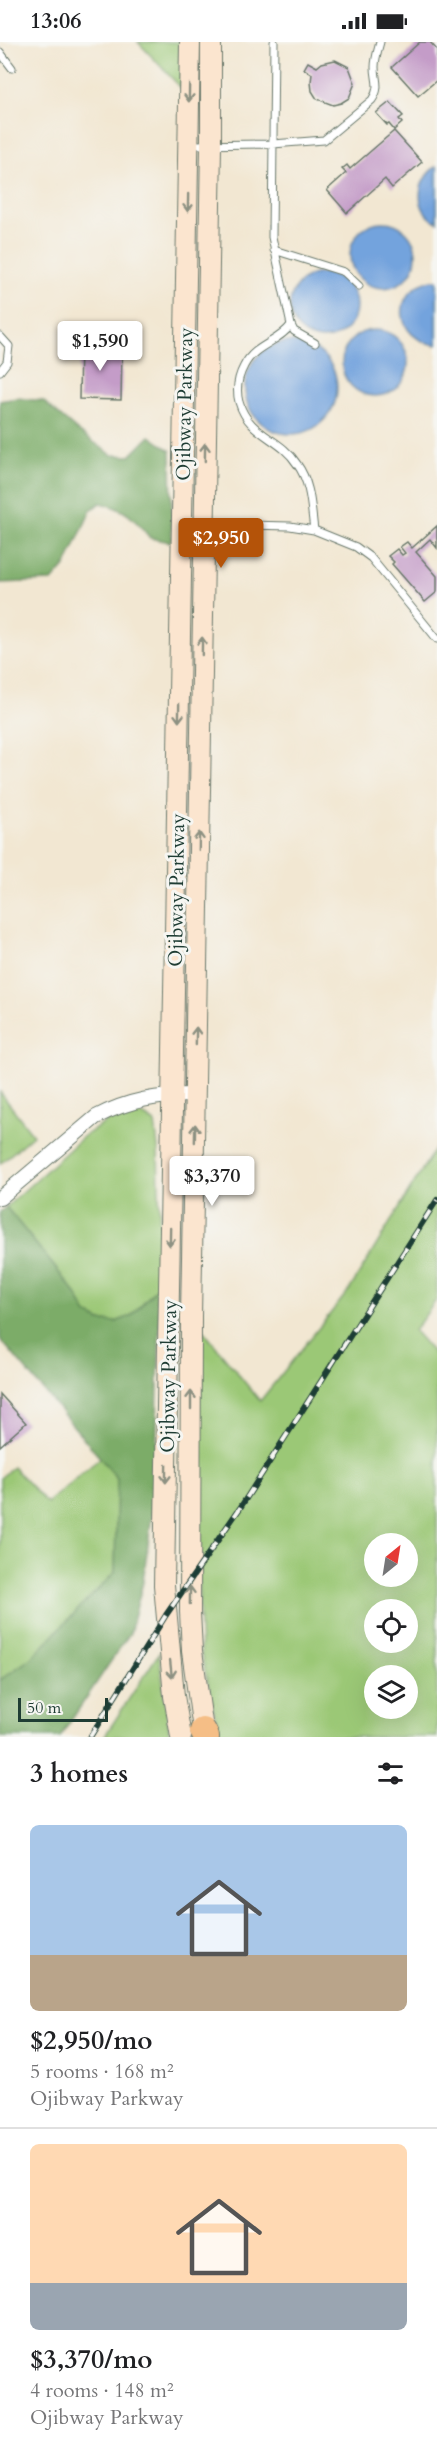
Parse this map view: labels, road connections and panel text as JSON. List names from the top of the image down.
{
  "streets": {
    "main road": ["Ojibway Parkway"]
  },
  "scale_bar": "50 m",
  "north": "top right",
  "page": {
    "status": "13:06",
    "price": ["$1,590", "$2,950", "$3,370"],
    "scale": "50 m",
    "heading": "3 homes",
    "list": [
      {
        "name": "$2,950/mo",
        "note": "5 rooms · 168 m² · Ojibway Parkway"
      },
      {
        "name": "$3,370/mo",
        "note": "4 rooms · 148 m² · Ojibway Parkway"
      }
    ]
  }
}
